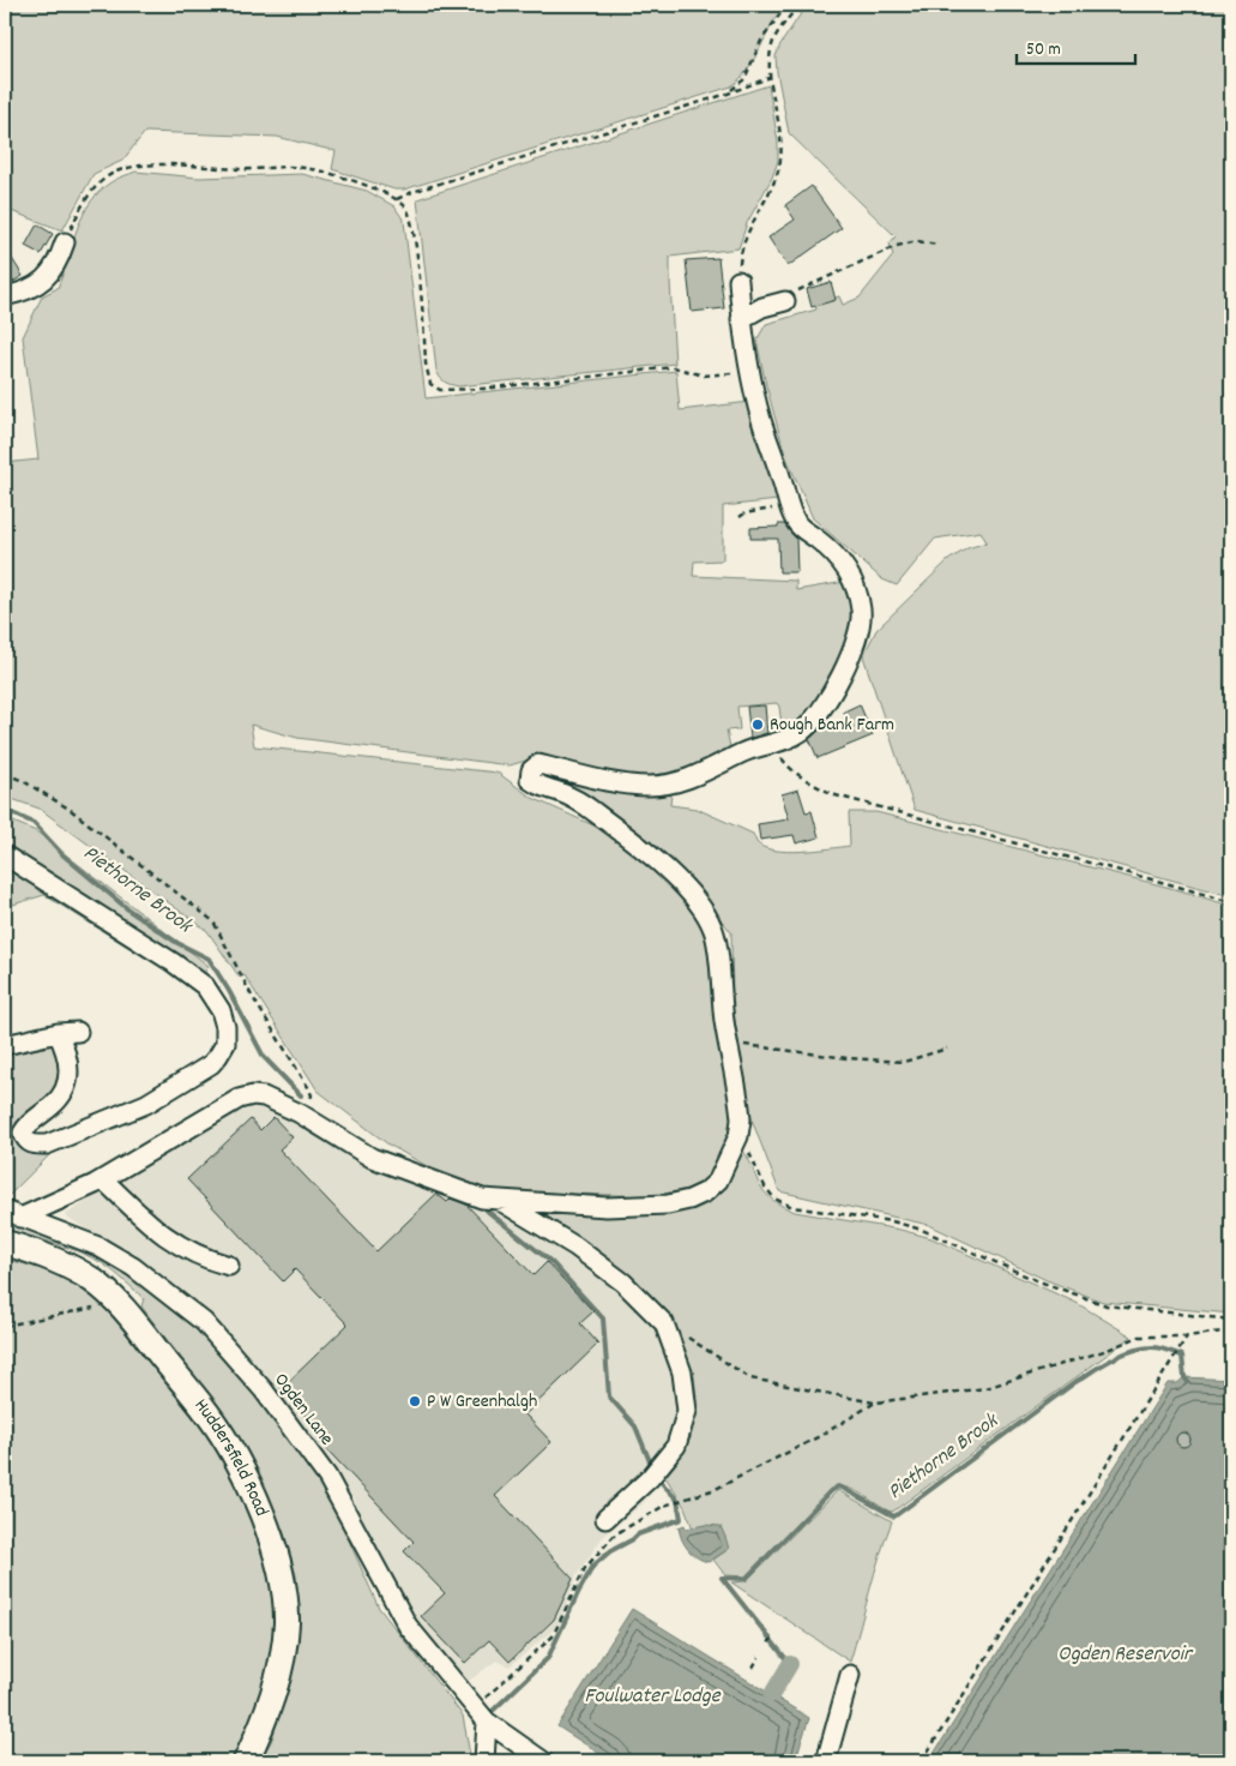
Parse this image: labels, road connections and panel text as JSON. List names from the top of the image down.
{
  "streets": {
    "main road": ["Huddersfield Road"],
    "street": ["Ogden Lane"]
  },
  "water": ["Piethorne Brook", "Ogden Reservoir", "Foulwater Lodge"],
  "places": ["Rough Bank Farm", "P W Greenhalgh"],
  "scale_bar": "50 m"
}
